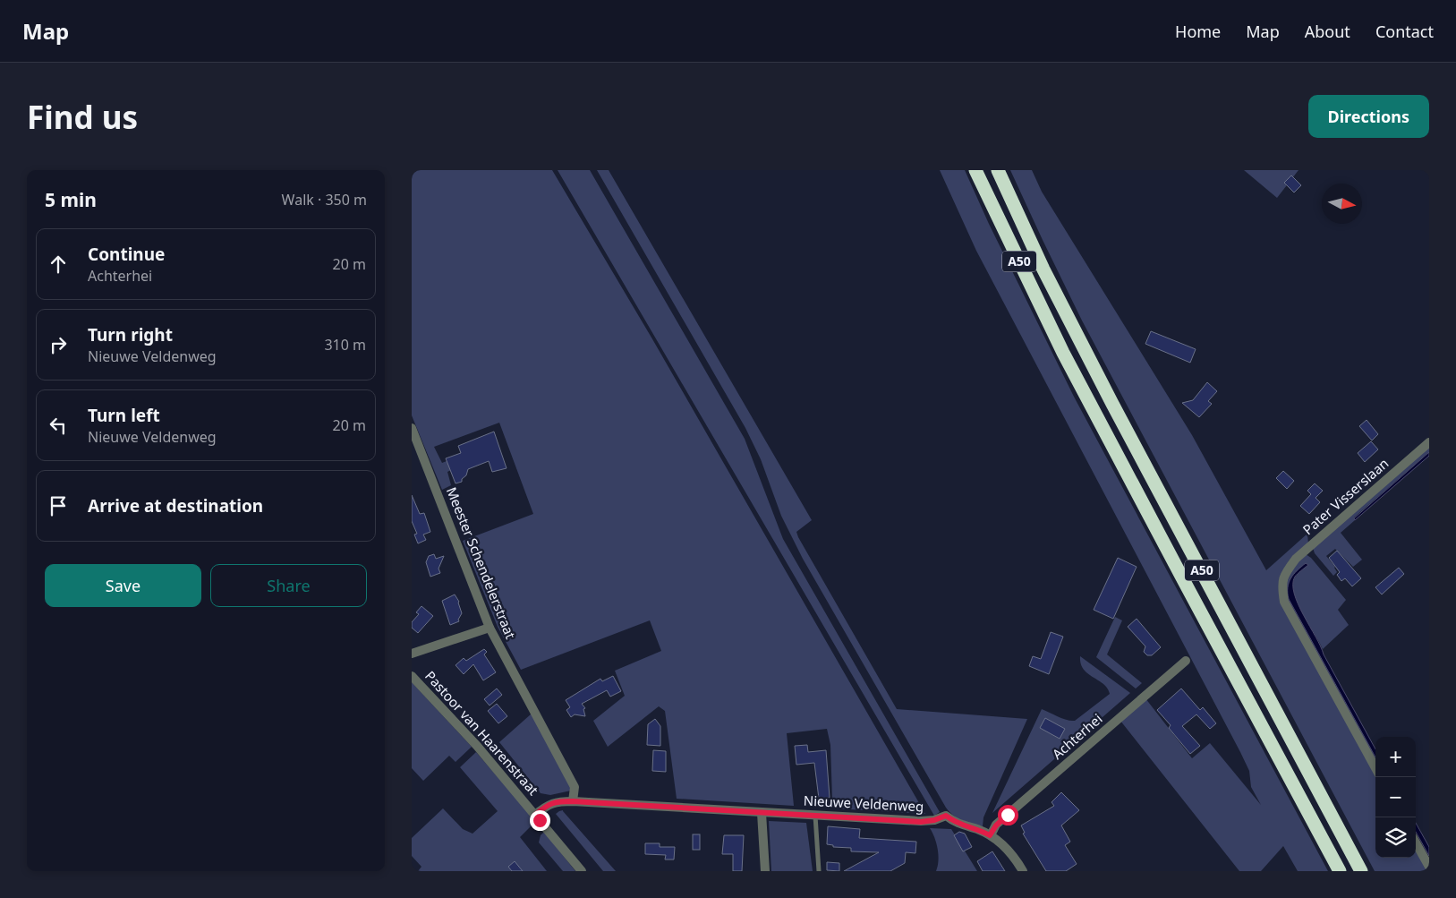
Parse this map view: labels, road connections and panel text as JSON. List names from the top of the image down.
{
  "streets": {
    "highway": ["A50"],
    "street": [
      "Pater Visserslaan",
      "Meester Schendelerstraat",
      "Pastoor van Haarenstraat",
      "Achterhei",
      "Nieuwe Veldenweg"
    ]
  },
  "crossings": [
    ["Meester Schendelerstraat", "Nieuwe Veldenweg"],
    ["Pastoor van Haarenstraat", "Nieuwe Veldenweg"],
    ["Achterhei", "Nieuwe Veldenweg"]
  ],
  "north": "right",
  "page": {
    "header": "Map",
    "nav": [
      "Home",
      "Map",
      "About",
      "Contact"
    ],
    "buttons": [
      "Directions",
      ["Save", "Share"]
    ],
    "title": "Find us",
    "heading": ["5 min", "Walk · 350 m"],
    "list": [
      ["Continue", "Achterhei", "20 m"],
      ["Turn right", "Nieuwe Veldenweg", "310 m"],
      ["Turn left", "Nieuwe Veldenweg", "20 m"],
      "Arrive at destination"
    ],
    "map_buttons": ["+", "−"]
  }
}
